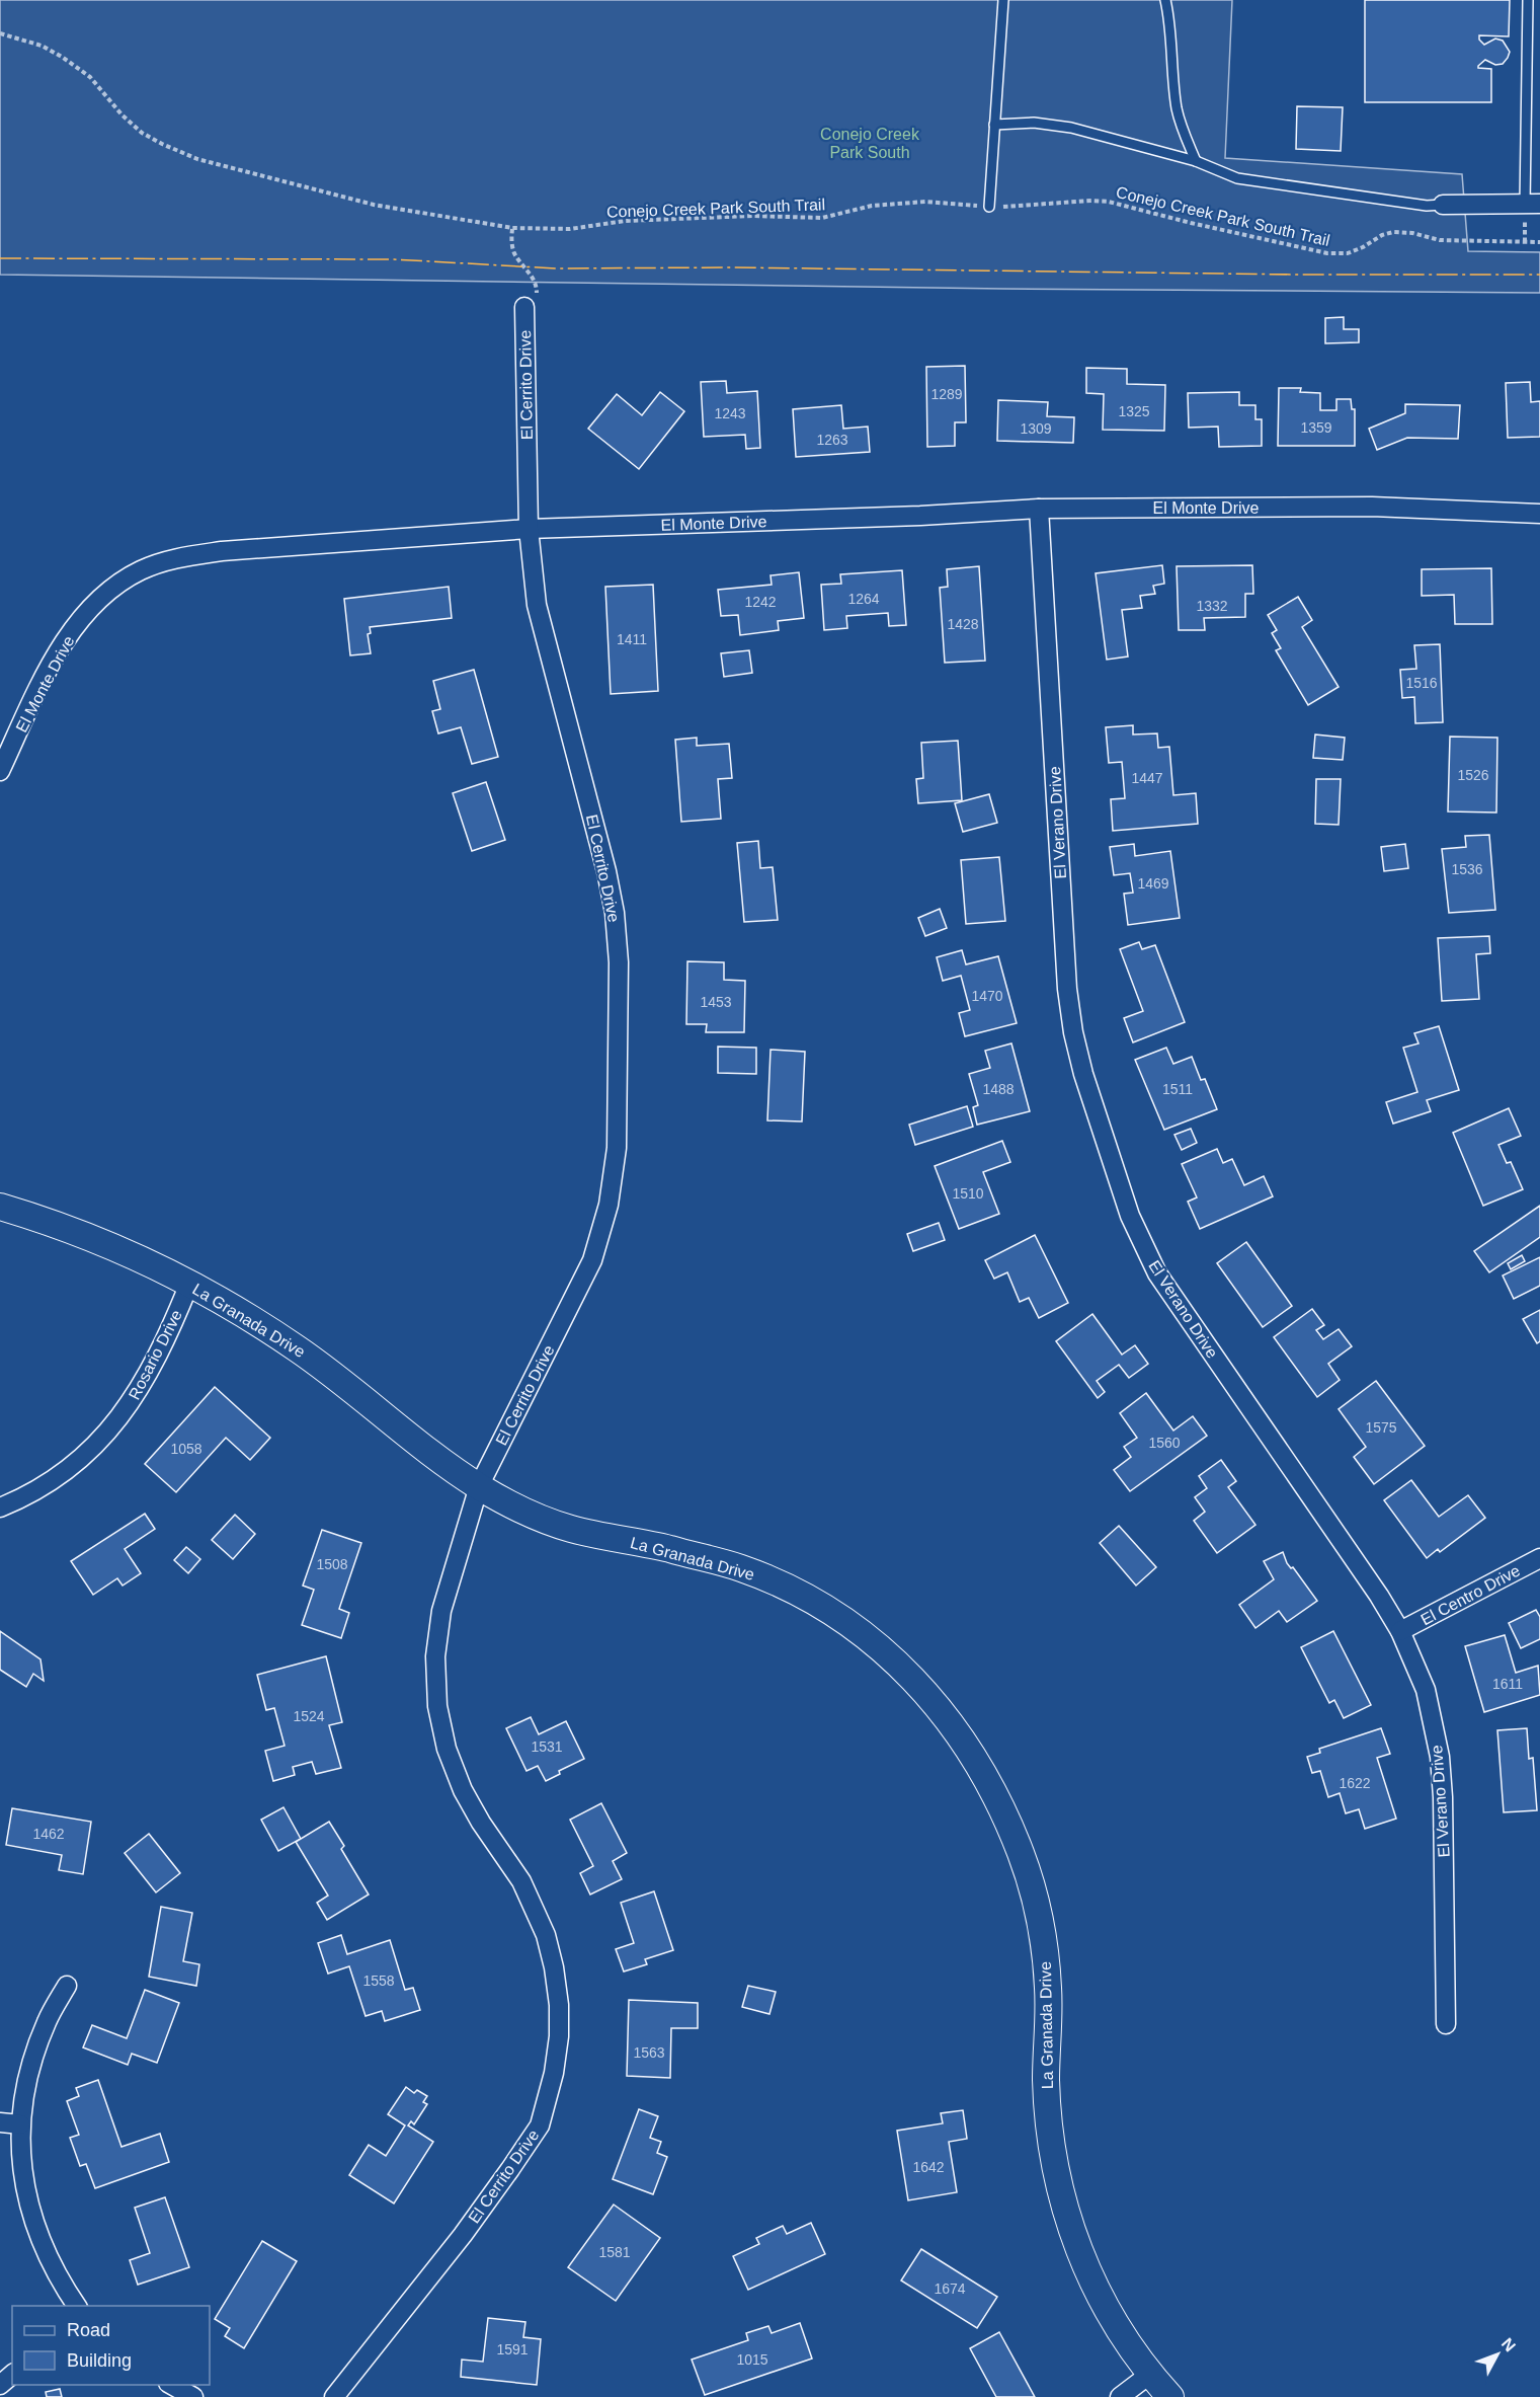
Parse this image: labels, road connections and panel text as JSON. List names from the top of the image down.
{
  "streets": {
    "street": [
      "El Cerrito Drive",
      "El Monte Drive",
      "El Verano Drive",
      "La Granada Drive",
      "Rosario Drive",
      "El Centro Drive"
    ],
    "path": ["Conejo Creek Park South Trail"]
  },
  "crossings": [
    ["El Cerrito Drive", "El Monte Drive"],
    ["El Cerrito Drive", "La Granada Drive"],
    ["El Monte Drive", "El Verano Drive"],
    ["El Verano Drive", "El Centro Drive"],
    ["La Granada Drive", "Rosario Drive"]
  ],
  "parks": ["Conejo Creek Park South"],
  "house_numbers": [
    "1289",
    "1325",
    "1243",
    "1359",
    "1309",
    "1263",
    "1264",
    "1242",
    "1332",
    "1428",
    "1411",
    "1516",
    "1526",
    "1447",
    "1536",
    "1469",
    "1470",
    "1453",
    "1488",
    "1511",
    "1510",
    "1575",
    "1560",
    "1058",
    "1508",
    "1611",
    "1524",
    "1531",
    "1622",
    "1462",
    "1558",
    "1563",
    "1642",
    "1581",
    "1674",
    "1591",
    "1015"
  ],
  "legend": ["Road", "Building"],
  "north": "top right"
}
